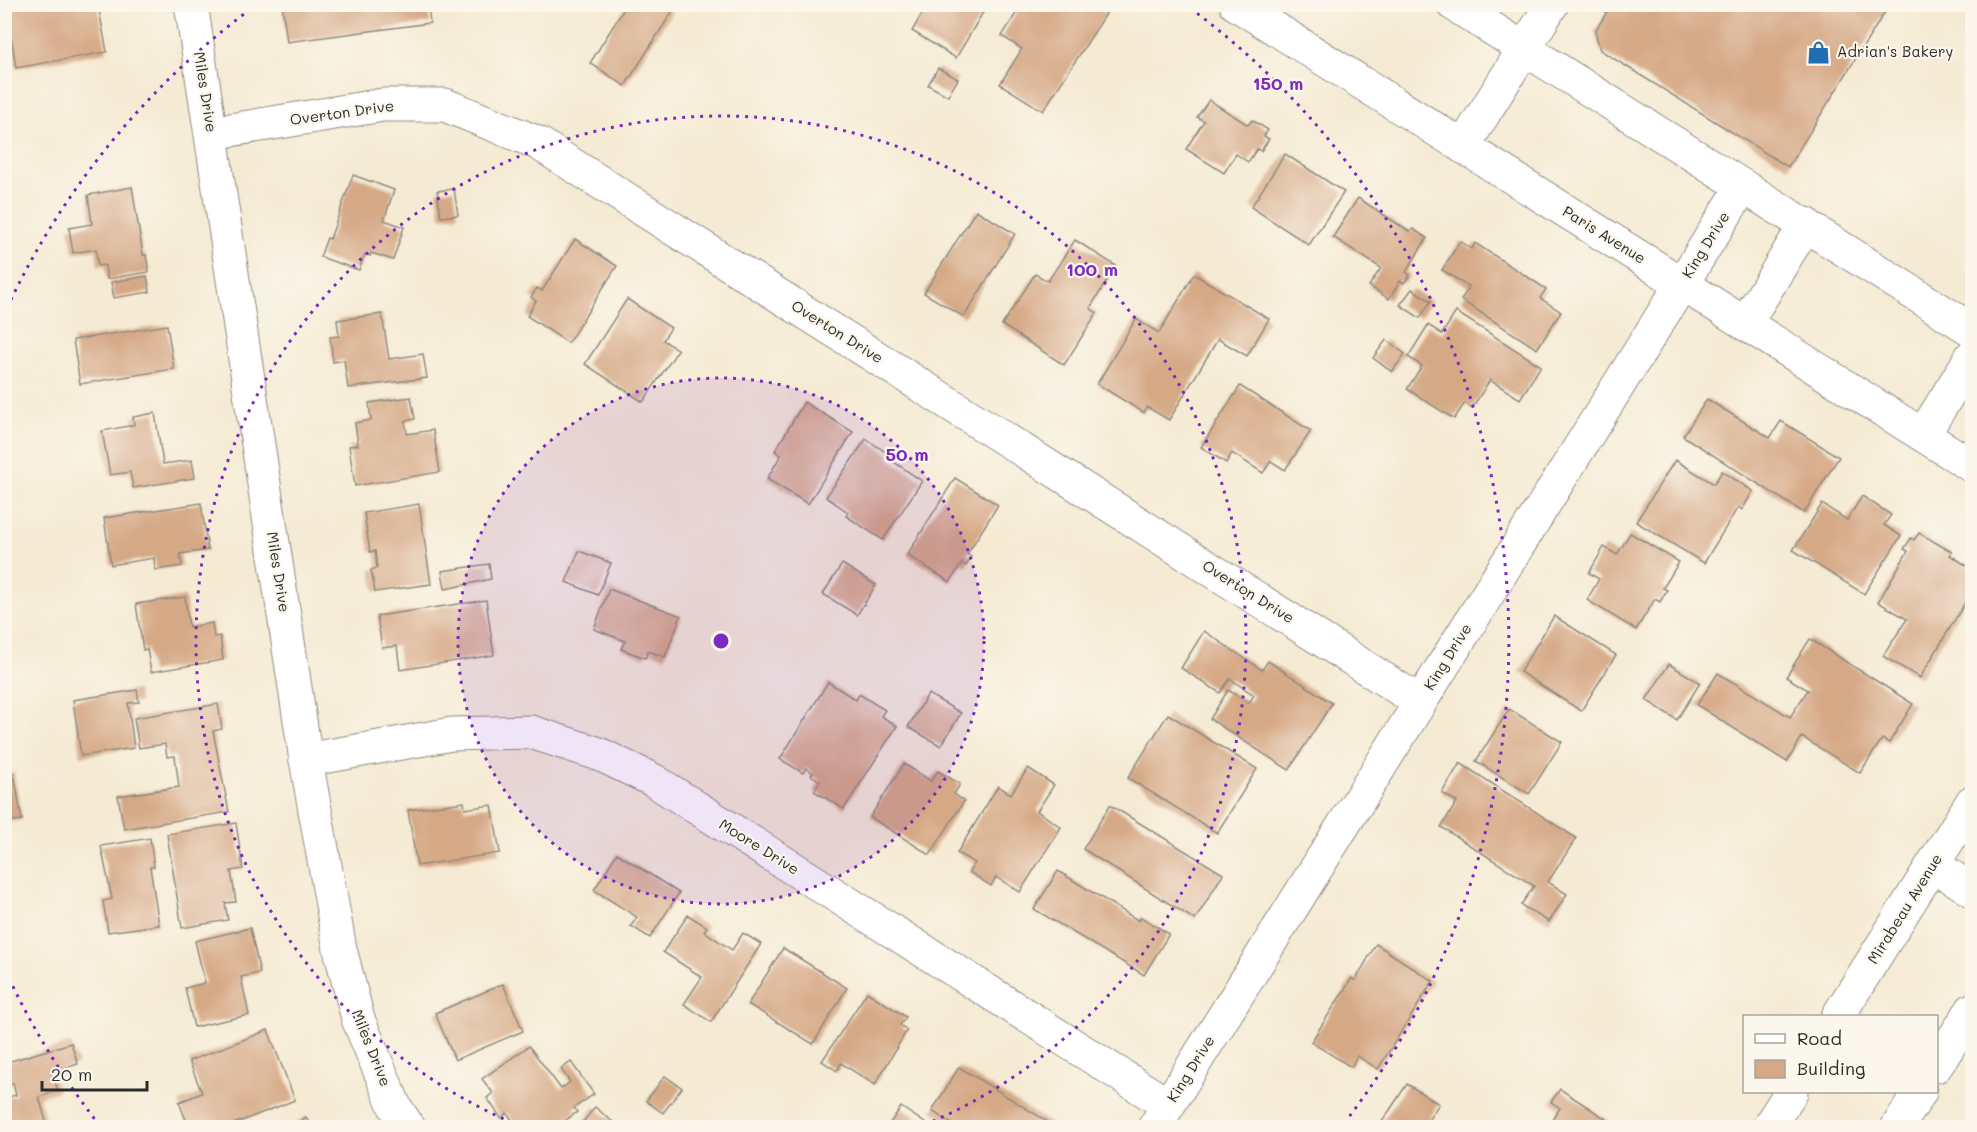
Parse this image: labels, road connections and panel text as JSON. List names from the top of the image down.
{
  "streets": {
    "street": [
      "Miles Drive",
      "Overton Drive",
      "Paris Avenue",
      "King Drive",
      "Moore Drive",
      "Mirabeau Avenue"
    ]
  },
  "crossings": [
    ["Miles Drive", "Overton Drive"],
    ["Miles Drive", "Moore Drive"],
    ["Overton Drive", "King Drive"],
    ["Paris Avenue", "King Drive"],
    ["King Drive", "Moore Drive"]
  ],
  "places": {
    "shop": ["Adrian's Bakery"]
  },
  "legend": ["Road", "Building"],
  "scale_bar": "20 m",
  "rings": ["150 m", "100 m", "50 m"]
}
